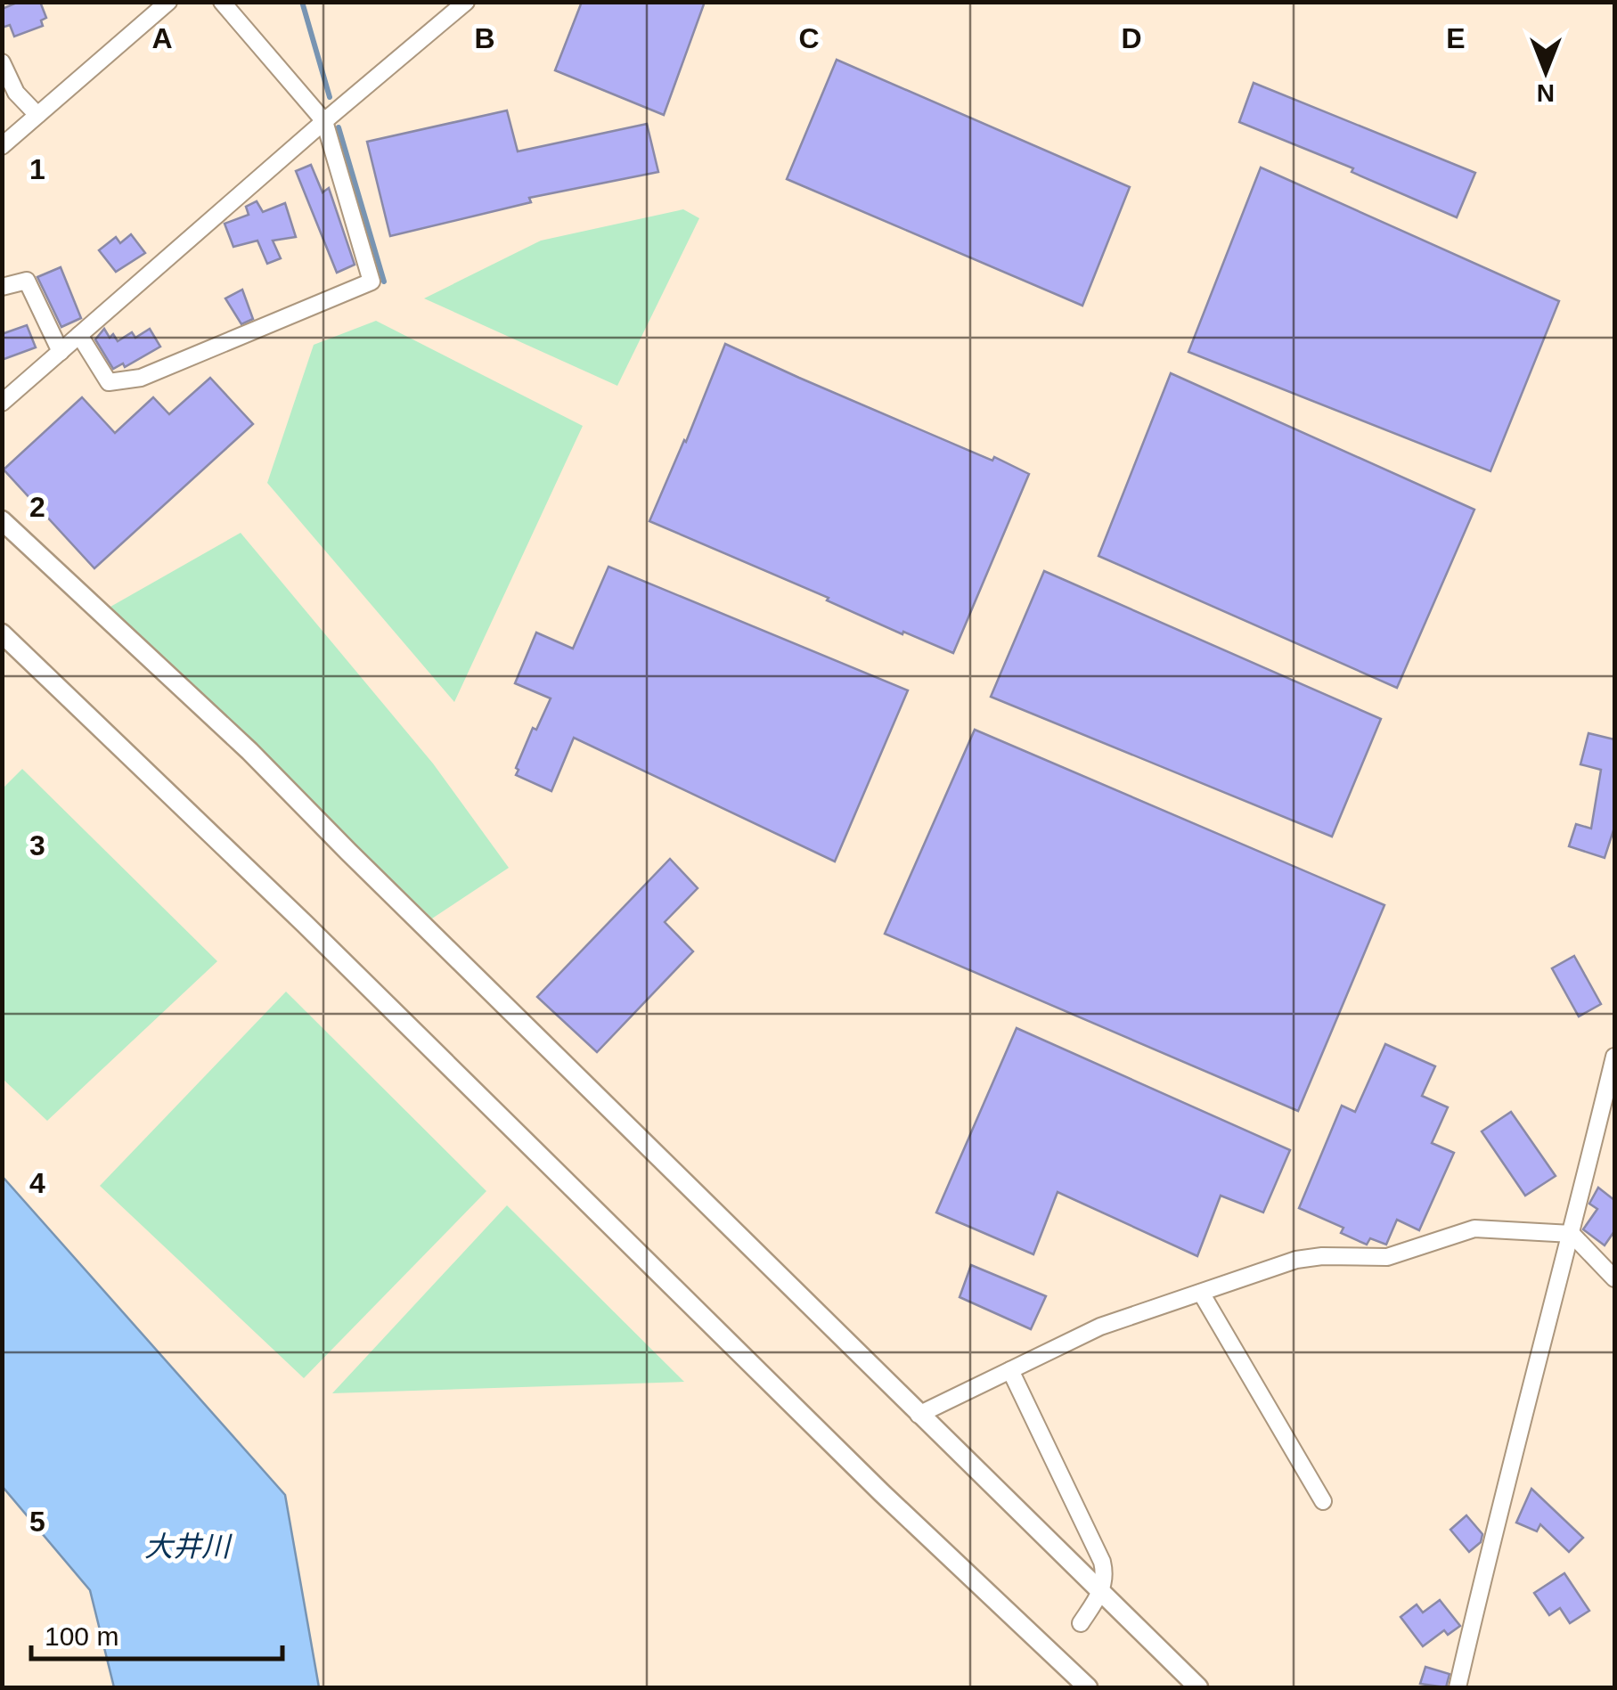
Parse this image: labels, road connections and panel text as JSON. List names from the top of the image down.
{
  "water": ["大井川"],
  "scale_bar": "100 m",
  "north": "bottom",
  "grid": {
    "columns": [
      "A",
      "B",
      "C",
      "D",
      "E"
    ],
    "rows": [
      "1",
      "2",
      "3",
      "4",
      "5"
    ]
  }
}
